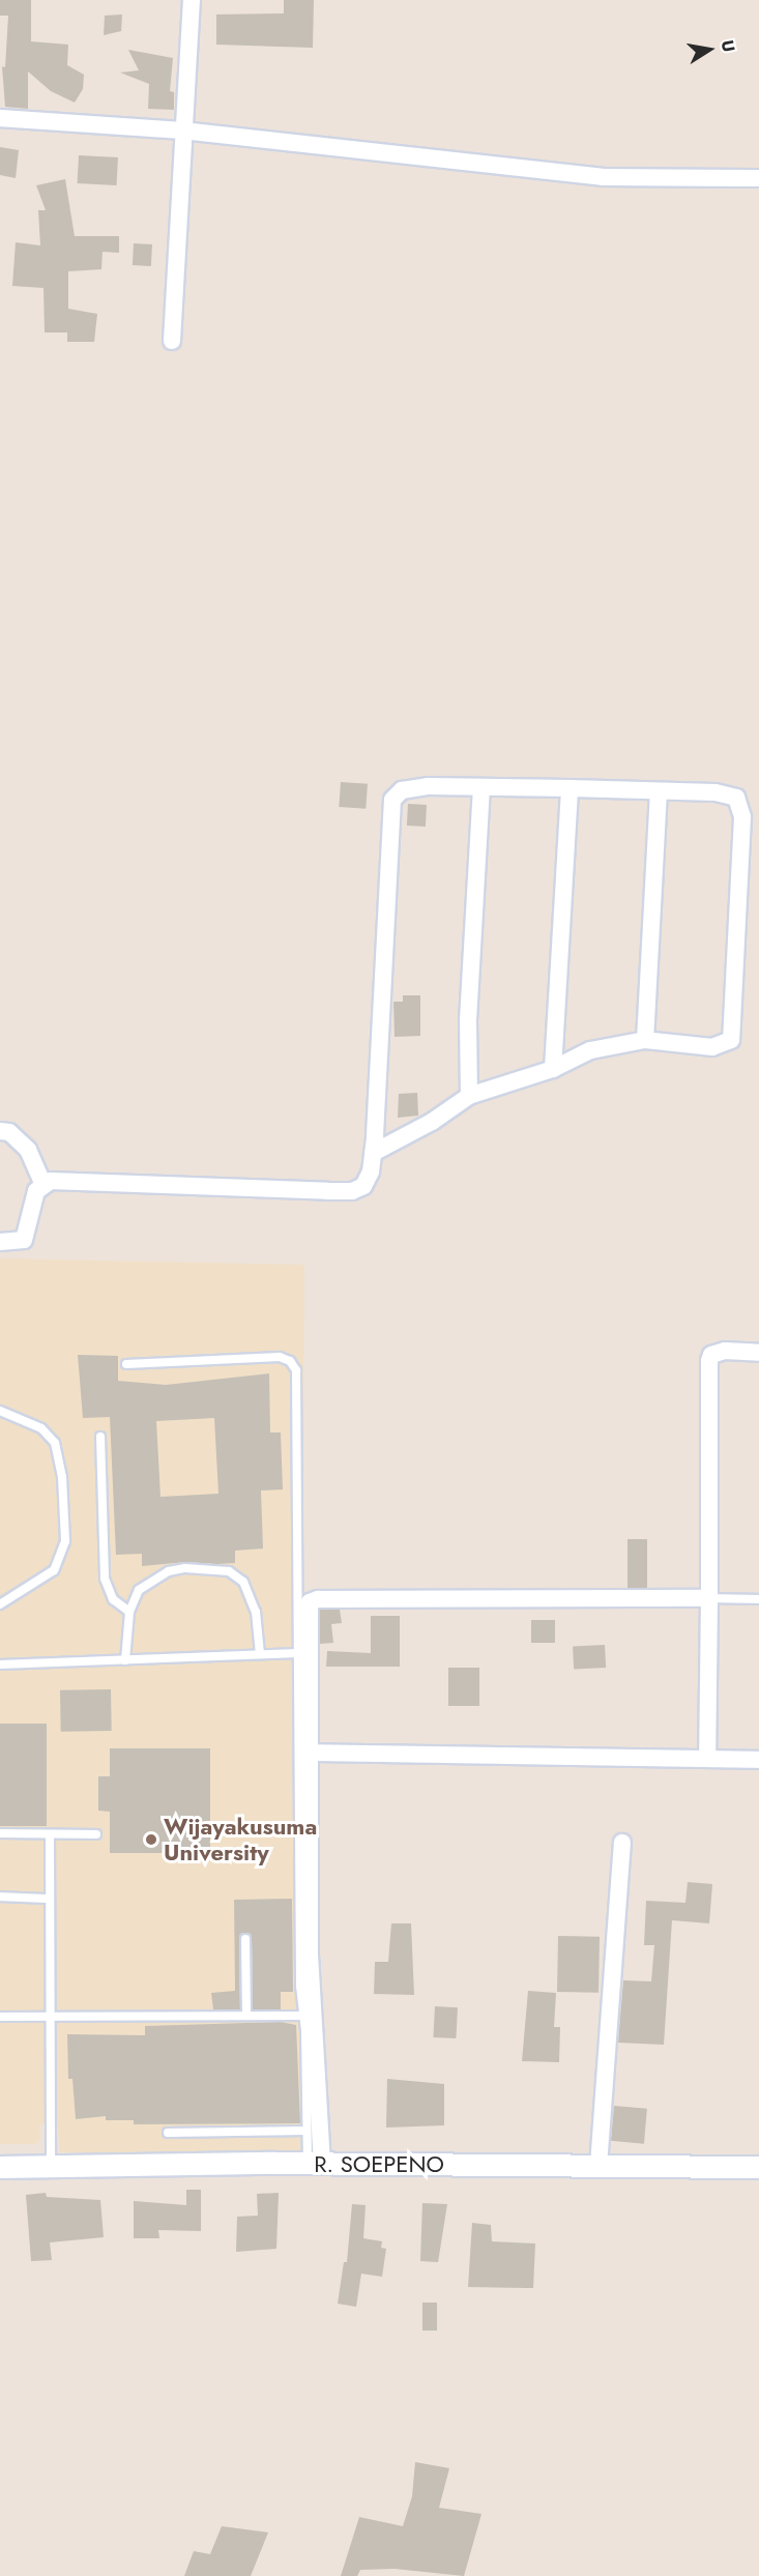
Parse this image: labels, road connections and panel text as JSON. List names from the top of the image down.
{
  "streets": {
    "street": ["R. SOEPENO"]
  },
  "places": ["Wijayakusuma University"],
  "north": "right"
}
